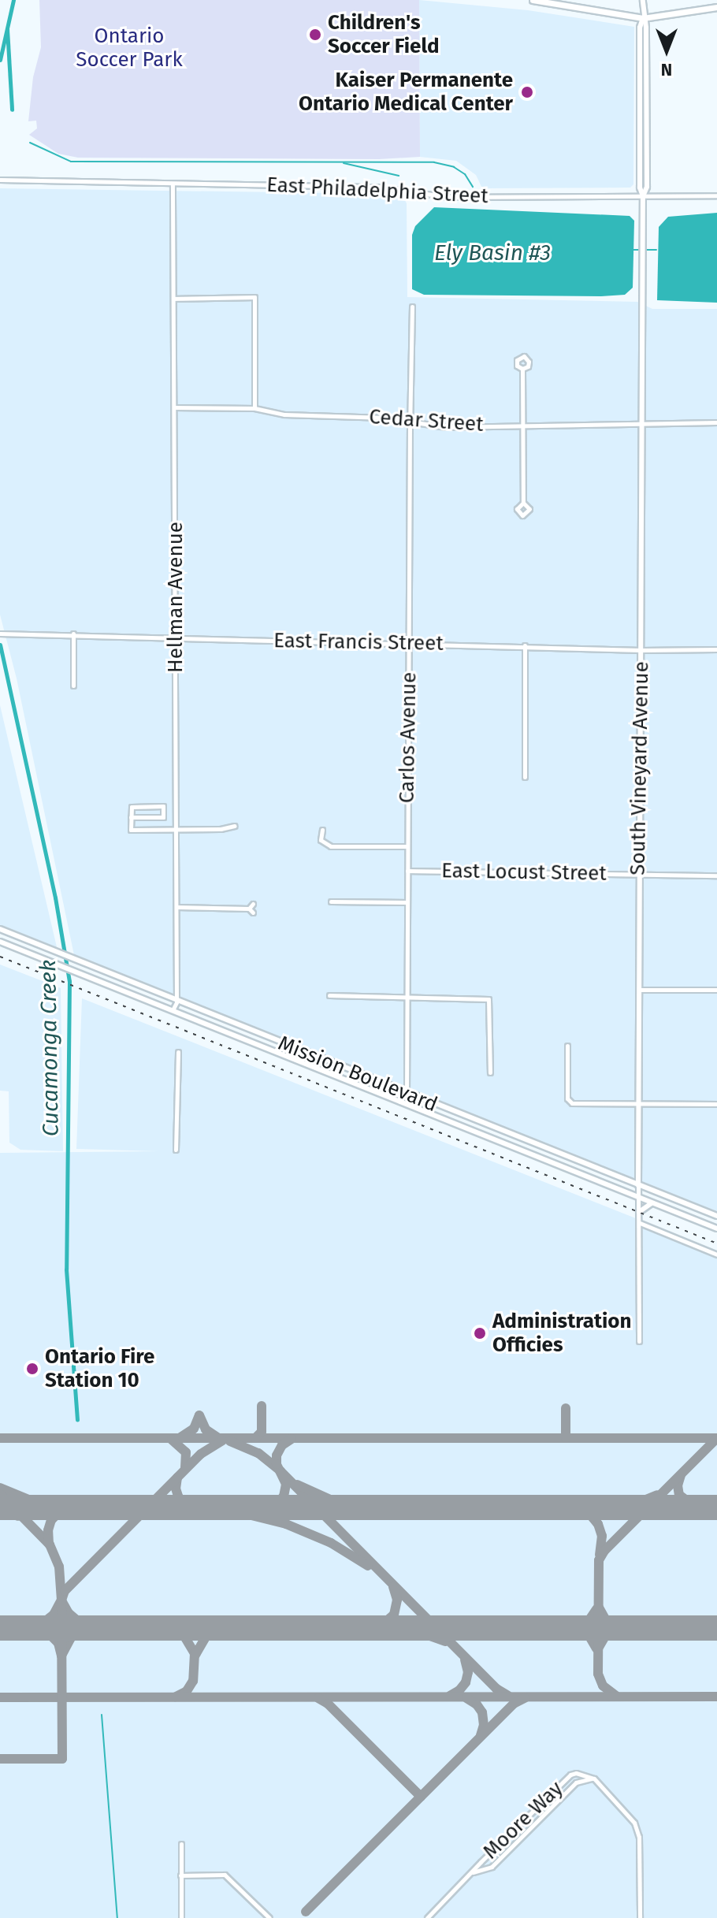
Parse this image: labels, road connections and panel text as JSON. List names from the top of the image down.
{
  "streets": {
    "main road": ["South Vineyard Avenue", "Mission Boulevard"],
    "street": [
      "East Philadelphia Street",
      "Cedar Street",
      "Hellman Avenue",
      "East Francis Street",
      "Carlos Avenue",
      "East Locust Street",
      "Moore Way"
    ]
  },
  "crossings": [
    ["East Philadelphia Street", "Hellman Avenue"],
    ["East Philadelphia Street", "South Vineyard Avenue"],
    ["Cedar Street", "Hellman Avenue"],
    ["Cedar Street", "Carlos Avenue"],
    ["Cedar Street", "South Vineyard Avenue"],
    ["Hellman Avenue", "East Francis Street"],
    ["Hellman Avenue", "Mission Boulevard"],
    ["East Francis Street", "Carlos Avenue"],
    ["East Francis Street", "South Vineyard Avenue"],
    ["Carlos Avenue", "East Locust Street"],
    ["Carlos Avenue", "Mission Boulevard"],
    ["South Vineyard Avenue", "East Locust Street"],
    ["South Vineyard Avenue", "Mission Boulevard"]
  ],
  "water": ["Ely Basin #3", "Cucamonga Creek"],
  "parks": ["Ontario Soccer Park"],
  "places": [
    "Children's Soccer Field",
    "Kaiser Permanente Ontario Medical Center",
    "Administration Officies",
    "Ontario Fire Station 10"
  ],
  "north": "bottom"
}
